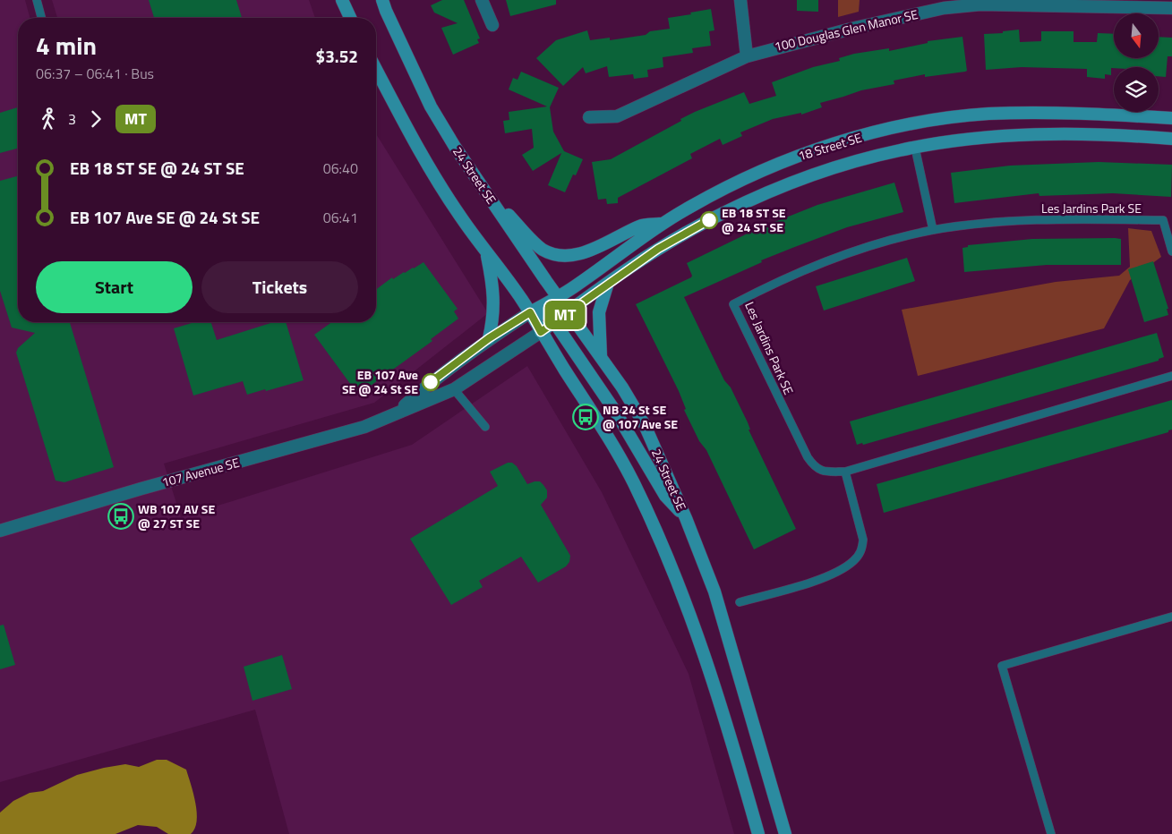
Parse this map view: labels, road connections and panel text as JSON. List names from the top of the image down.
{
  "streets": {
    "main road": ["18 Street SE", "24 Street SE"],
    "street": ["100 Douglas Glen Manor SE", "107 Avenue SE"],
    "lane": ["Les Jardins Park SE"]
  },
  "crossings": [
    ["18 Street SE", "24 Street SE"],
    ["18 Street SE", "107 Avenue SE"]
  ],
  "places": {
    "other": ["EB 18 ST SE @ 24 ST SE", "EB 107 Ave SE @ 24 St SE"],
    "bus stop": ["NB 24 St SE @ 107 Ave SE", "WB 107 AV SE @ 27 ST SE"]
  },
  "lines": ["bus line MT"],
  "north": "bottom",
  "page": {
    "on_map": "MT",
    "heading": ["4 min", "06:37 – 06:41 · Bus", "$3.52"],
    "legs": ["3", "MT"],
    "list": [
      {
        "name": "EB 18 ST SE @ 24 ST SE",
        "value": "06:40"
      },
      {
        "name": "EB 107 Ave SE @ 24 St SE",
        "value": "06:41"
      }
    ],
    "buttons": ["Start", "Tickets"]
  }
}
